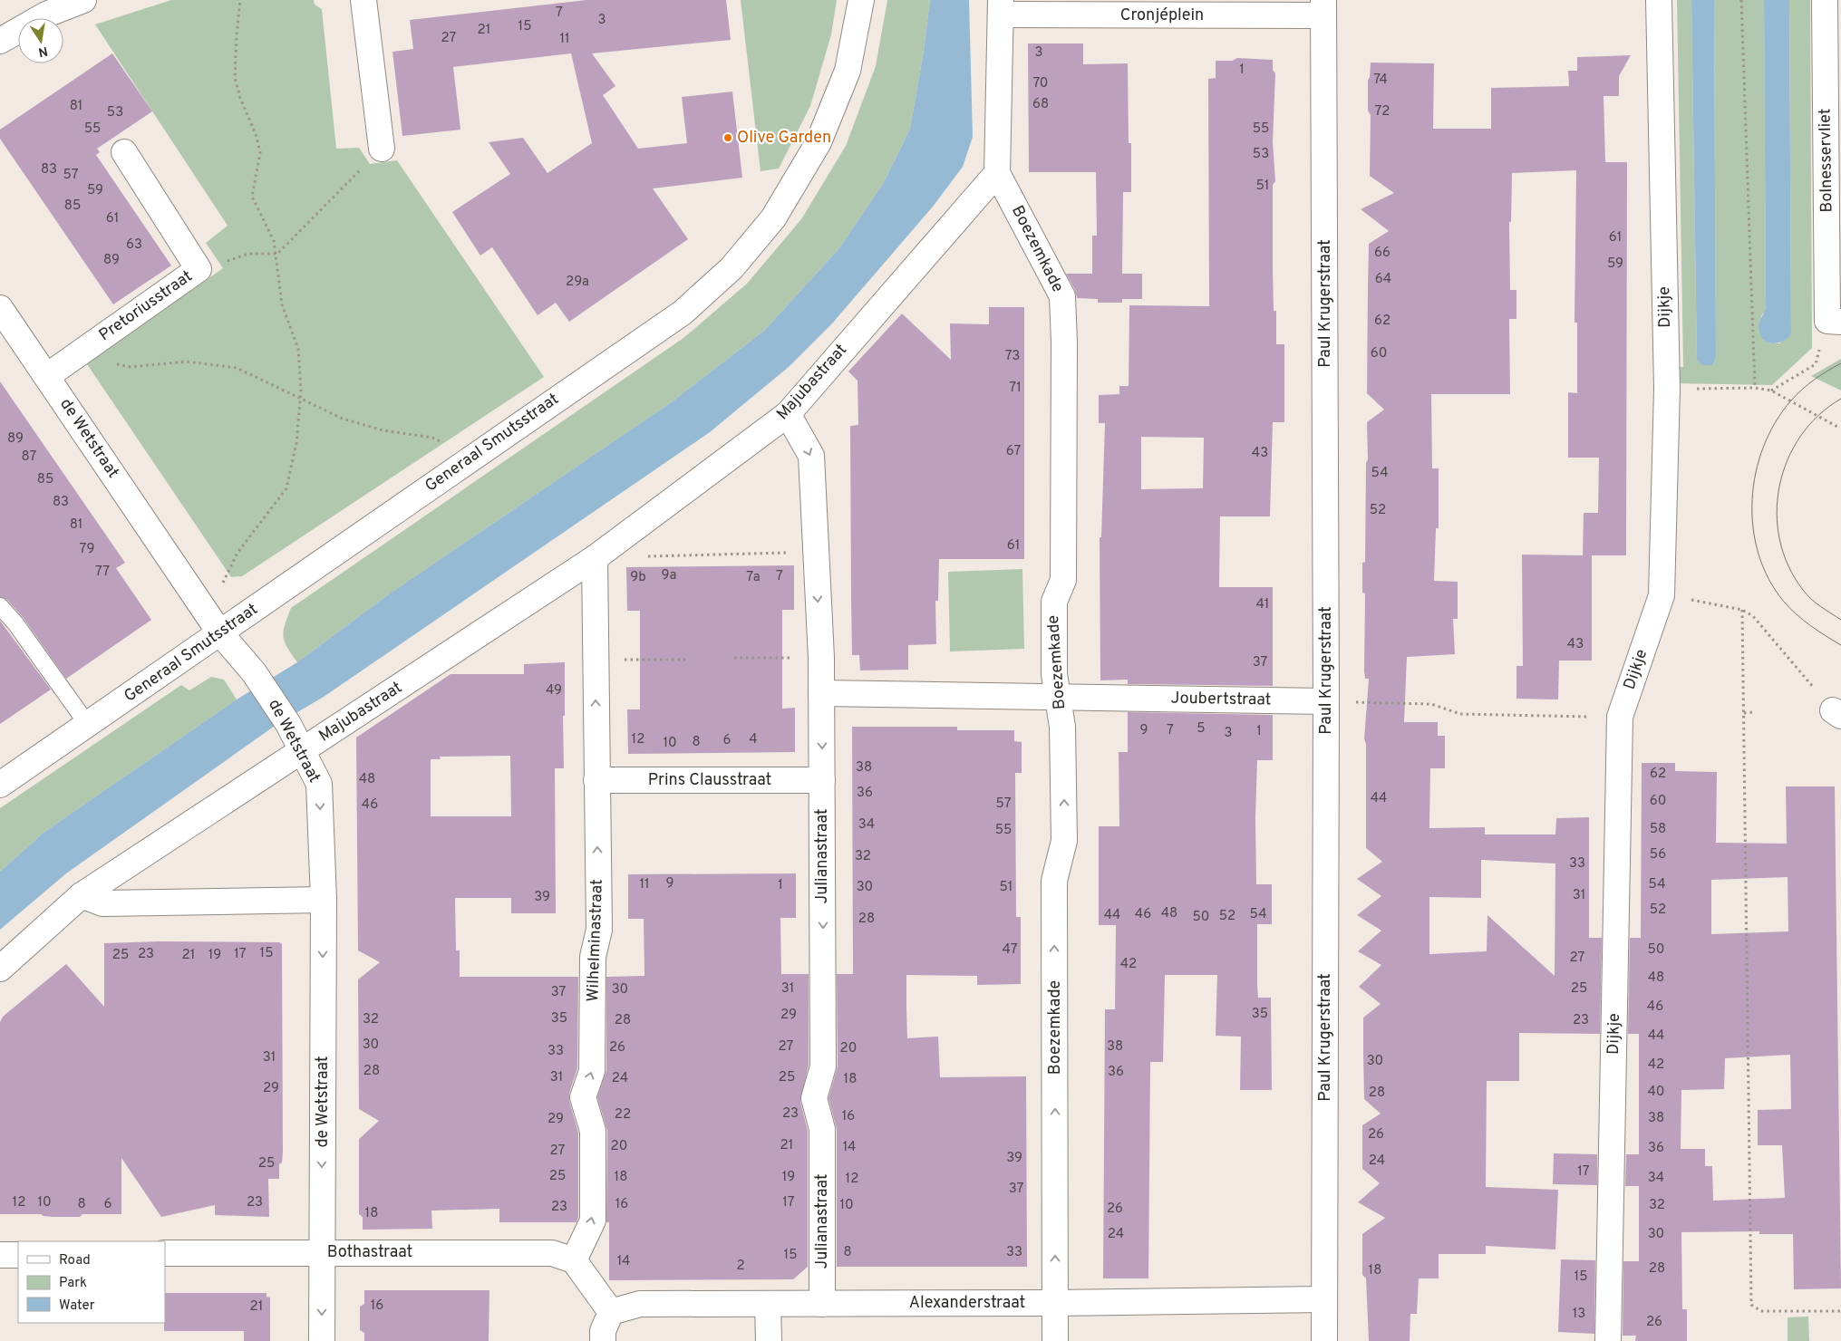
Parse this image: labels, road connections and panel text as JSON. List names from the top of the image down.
{
  "streets": {
    "street": [
      "Cronjéplein",
      "Bolnesservliet",
      "Boezemkade",
      "Paul Krugerstraat",
      "Pretoriusstraat",
      "Dijkje",
      "Majubastraat",
      "de Wetstraat",
      "Generaal Smutsstraat",
      "Joubertstraat",
      "Prins Clausstraat",
      "Julianastraat",
      "Wilhelminastraat",
      "Bothastraat",
      "Alexanderstraat"
    ]
  },
  "crossings": [
    ["Cronjéplein", "Boezemkade"],
    ["Cronjéplein", "Paul Krugerstraat"],
    ["Boezemkade", "Majubastraat"],
    ["Boezemkade", "Joubertstraat"],
    ["Boezemkade", "Alexanderstraat"],
    ["Paul Krugerstraat", "Joubertstraat"],
    ["Paul Krugerstraat", "Alexanderstraat"],
    ["Pretoriusstraat", "de Wetstraat"],
    ["Majubastraat", "de Wetstraat"],
    ["Majubastraat", "Julianastraat"],
    ["Majubastraat", "Wilhelminastraat"],
    ["de Wetstraat", "Generaal Smutsstraat"],
    ["de Wetstraat", "Bothastraat"],
    ["Joubertstraat", "Julianastraat"],
    ["Prins Clausstraat", "Julianastraat"],
    ["Prins Clausstraat", "Wilhelminastraat"],
    ["Julianastraat", "Alexanderstraat"],
    ["Wilhelminastraat", "Bothastraat"]
  ],
  "one_way": [
    "Boezemkade",
    "de Wetstraat",
    "Julianastraat",
    "Wilhelminastraat"
  ],
  "places": ["Olive Garden"],
  "house_numbers": [
    "7",
    "3",
    "15",
    "21",
    "27",
    "11",
    "3",
    "1",
    "74",
    "70",
    "68",
    "81",
    "72",
    "53",
    "55",
    "55",
    "53",
    "83",
    "57",
    "51",
    "59",
    "85",
    "61",
    "61",
    "63",
    "66",
    "89",
    "59",
    "64",
    "29a",
    "62",
    "60",
    "73",
    "71",
    "89",
    "67",
    "43",
    "87",
    "54",
    "85",
    "83",
    "52",
    "81",
    "61",
    "79",
    "77",
    "9a",
    "7",
    "9b",
    "7a",
    "41",
    "43",
    "37",
    "49",
    "5",
    "9",
    "7",
    "1",
    "3",
    "12",
    "4",
    "6",
    "8",
    "10",
    "38",
    "62",
    "48",
    "36",
    "44",
    "60",
    "57",
    "46",
    "34",
    "58",
    "55",
    "56",
    "32",
    "33",
    "9",
    "11",
    "54",
    "1",
    "30",
    "51",
    "31",
    "39",
    "52",
    "48",
    "46",
    "54",
    "44",
    "52",
    "50",
    "28",
    "47",
    "50",
    "15",
    "23",
    "17",
    "25",
    "21",
    "19",
    "27",
    "42",
    "48",
    "31",
    "25",
    "30",
    "37",
    "46",
    "35",
    "29",
    "35",
    "32",
    "28",
    "23",
    "44",
    "30",
    "27",
    "38",
    "26",
    "20",
    "33",
    "31",
    "30",
    "42",
    "28",
    "36",
    "31",
    "25",
    "24",
    "18",
    "29",
    "40",
    "28",
    "23",
    "22",
    "16",
    "38",
    "29",
    "26",
    "21",
    "20",
    "14",
    "36",
    "27",
    "39",
    "24",
    "25",
    "17",
    "25",
    "18",
    "19",
    "34",
    "12",
    "37",
    "12",
    "10",
    "23",
    "17",
    "8",
    "6",
    "16",
    "10",
    "32",
    "23",
    "26",
    "18",
    "24",
    "30",
    "8",
    "33",
    "15",
    "14",
    "2",
    "28",
    "18",
    "15",
    "16",
    "21",
    "13",
    "26"
  ],
  "legend": ["Road", "Park", "Water"],
  "north": "bottom"
}
